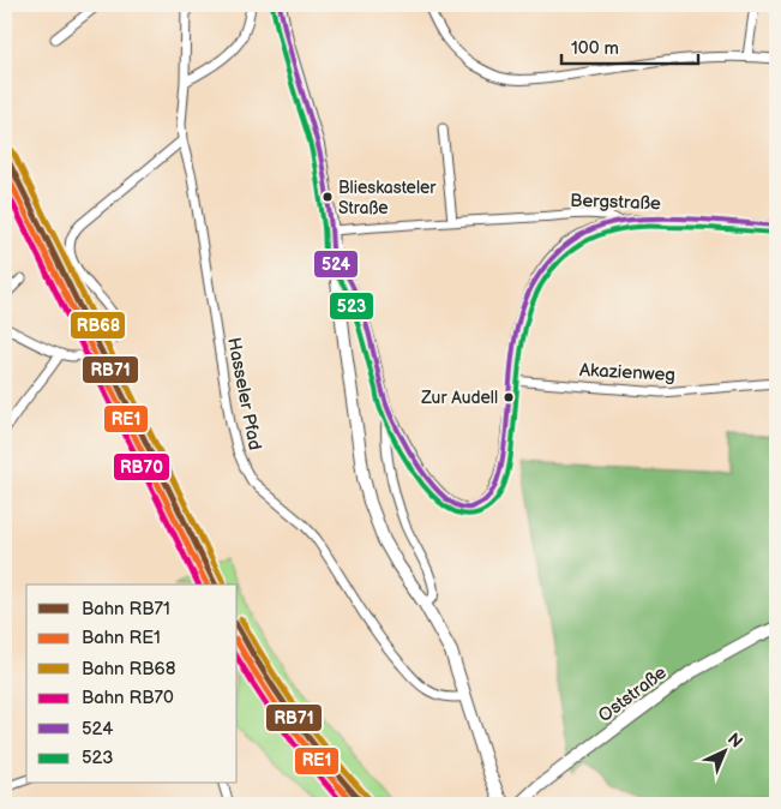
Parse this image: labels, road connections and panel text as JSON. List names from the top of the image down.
{
  "streets": {
    "main road": ["Oststraße"],
    "street": ["Bergstraße", "Akazienweg", "Hasseler Pfad"]
  },
  "places": ["Blieskasteler Straße", "Zur Audell"],
  "lines": [
    "transit line 524",
    "transit line 523",
    "rail line RB68",
    "rail line RB71",
    "rail line RE1",
    "rail line RB70"
  ],
  "legend": [
    "Bahn RB71",
    "Bahn RE1",
    "Bahn RB68",
    "Bahn RB70",
    "524",
    "523"
  ],
  "scale_bar": "100 m",
  "north": "top right"
}
